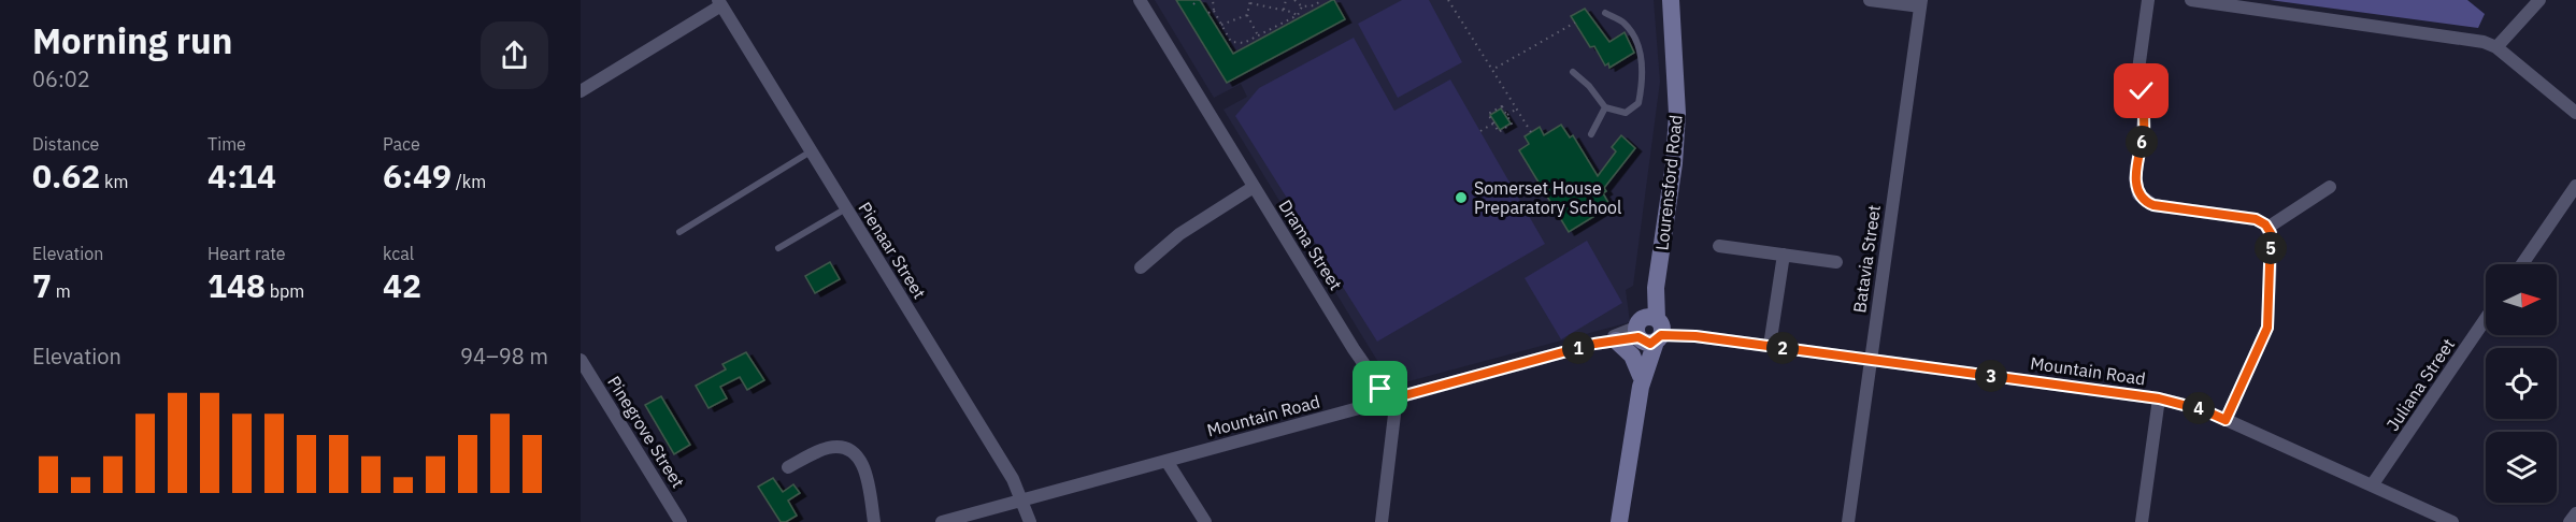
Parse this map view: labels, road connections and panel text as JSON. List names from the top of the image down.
{
  "streets": {
    "street": [
      "Lourensford Road",
      "Drama Street",
      "Pienaar Street",
      "Batavia Street",
      "Mountain Road",
      "Juliana Street",
      "Pinegrove Street"
    ]
  },
  "crossings": [
    ["Lourensford Road", "Mountain Road"],
    ["Drama Street", "Mountain Road"],
    ["Pienaar Street", "Mountain Road"],
    ["Batavia Street", "Mountain Road"],
    ["Mountain Road", "Juliana Street"]
  ],
  "places": ["Somerset House Preparatory School"],
  "north": "right",
  "page": {
    "heading": ["Morning run", "06:02"],
    "stats": [
      ["Distance", "0.62 km"],
      ["Time", "4:14"],
      ["Pace", "6:49 /km"],
      ["Elevation", "7 m"],
      ["Heart rate", "148 bpm"],
      ["kcal", "42"]
    ],
    "pins": [
      "6",
      "5",
      "1",
      "2",
      "3",
      "4"
    ],
    "chart": ["Elevation", "94–98 m"]
  }
}
